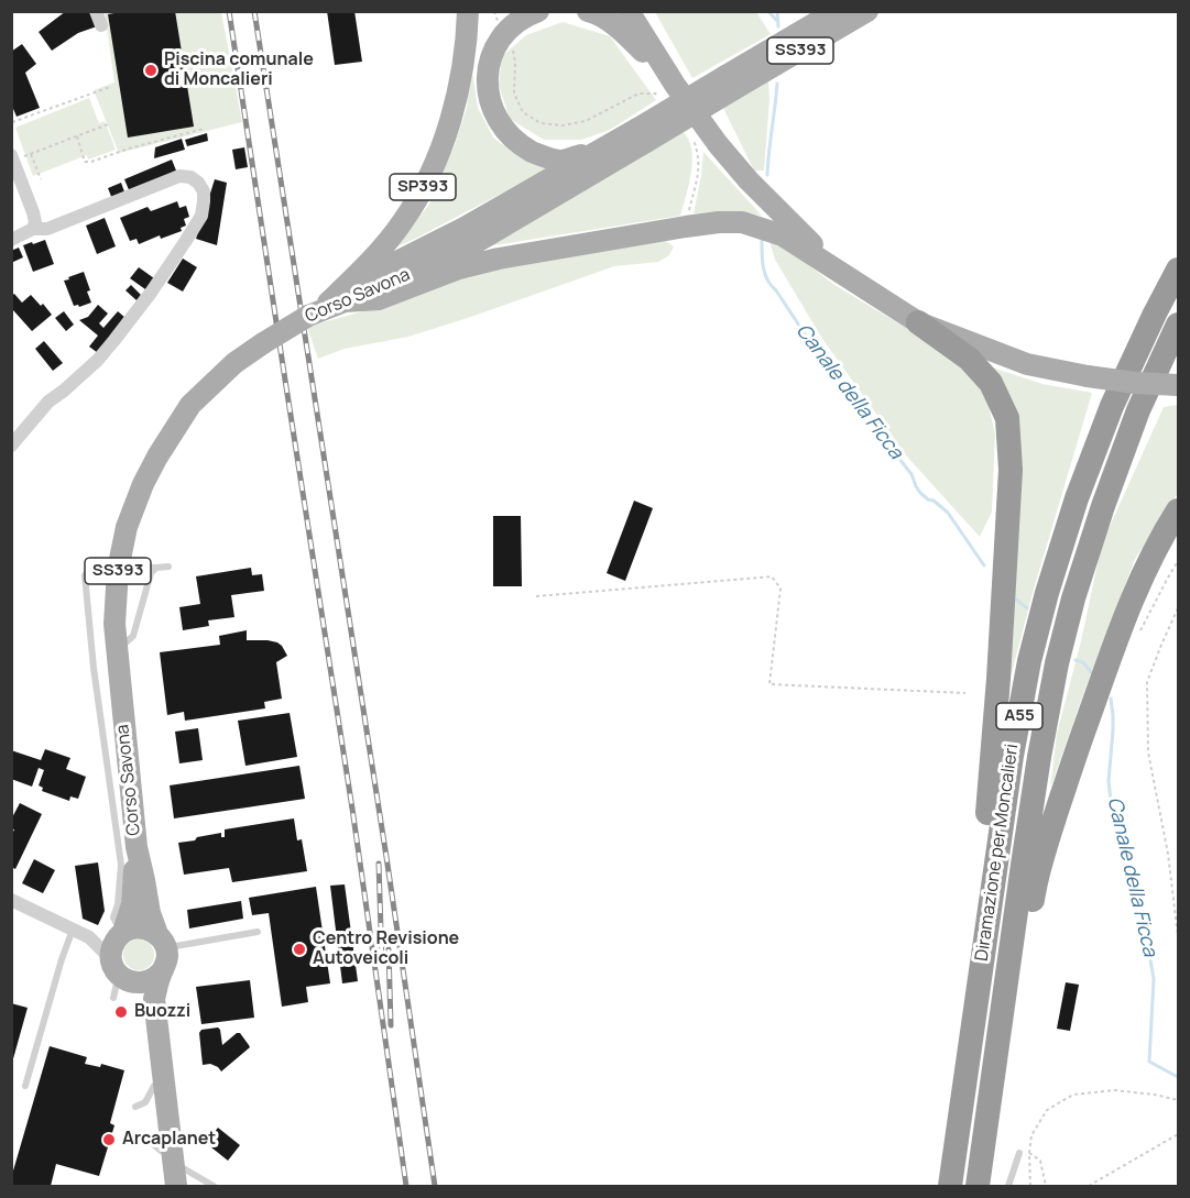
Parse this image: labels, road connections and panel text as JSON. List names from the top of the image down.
{
  "streets": {
    "highway": ["A55", "Diramazione per Moncalieri"],
    "main road": ["SS393", "SP393", "Corso Savona"]
  },
  "crossings": [
    ["SP393", "Corso Savona"]
  ],
  "water": ["Canale della Ficca"],
  "places": [
    "Piscina comunale di Moncalieri",
    "Centro Revisione Autoveicoli",
    "Buozzi",
    "Arcaplanet"
  ]
}
